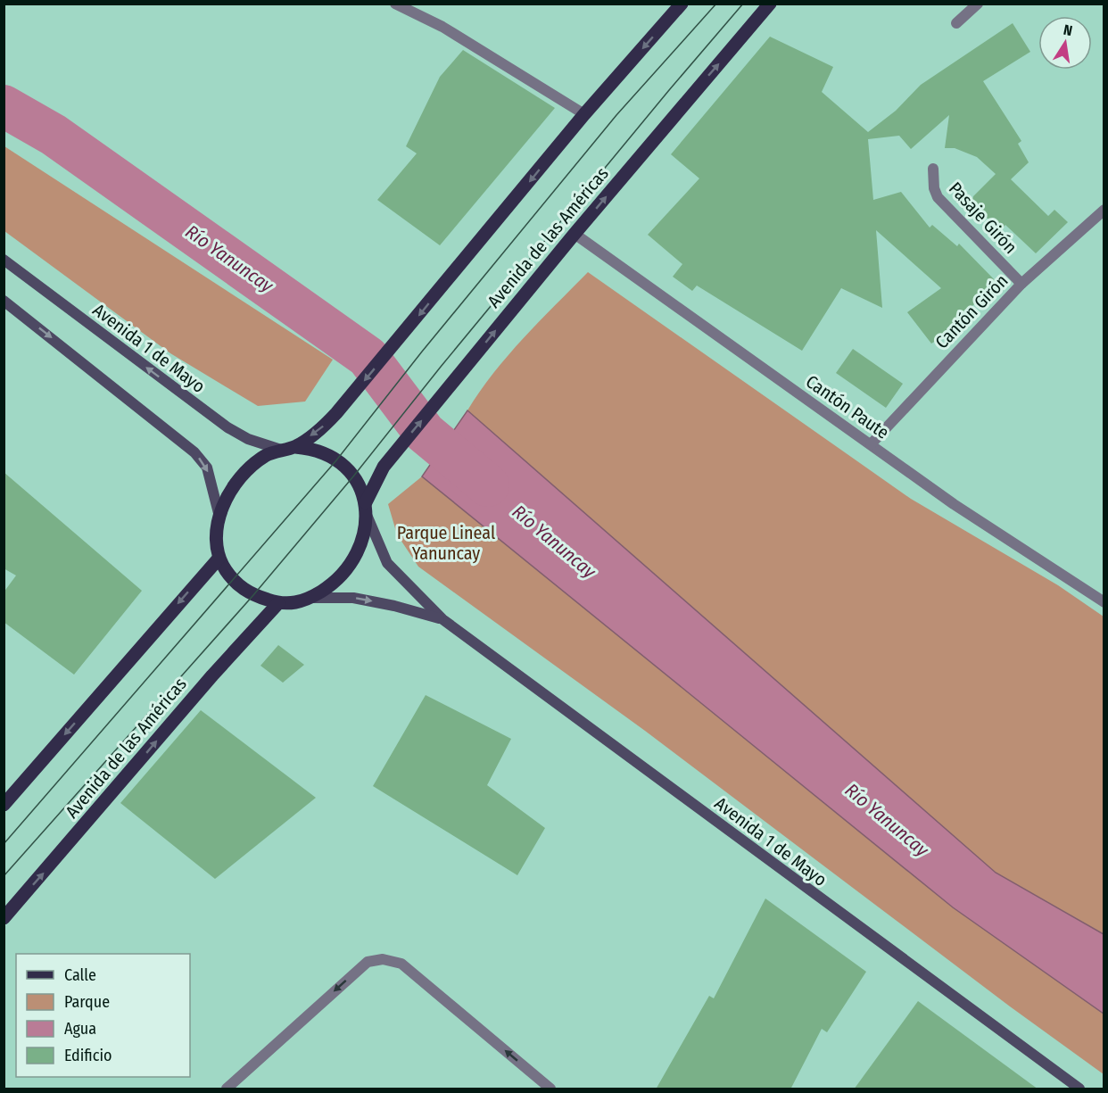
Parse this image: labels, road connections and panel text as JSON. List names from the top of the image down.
{
  "streets": {
    "main road": ["Avenida de las Américas", "Avenida 1 de Mayo"],
    "street": ["Pasaje Girón", "Cantón Girón", "Cantón Paute"]
  },
  "crossings": [
    ["Pasaje Girón", "Cantón Girón"],
    ["Avenida de las Américas", "Avenida 1 de Mayo"],
    ["Avenida de las Américas", "Cantón Paute"],
    ["Cantón Girón", "Cantón Paute"]
  ],
  "water": ["Río Yanuncay"],
  "parks": ["Parque Lineal Yanuncay"],
  "legend": [
    "Calle",
    "Parque",
    "Agua",
    "Edificio"
  ],
  "north": "top"
}
